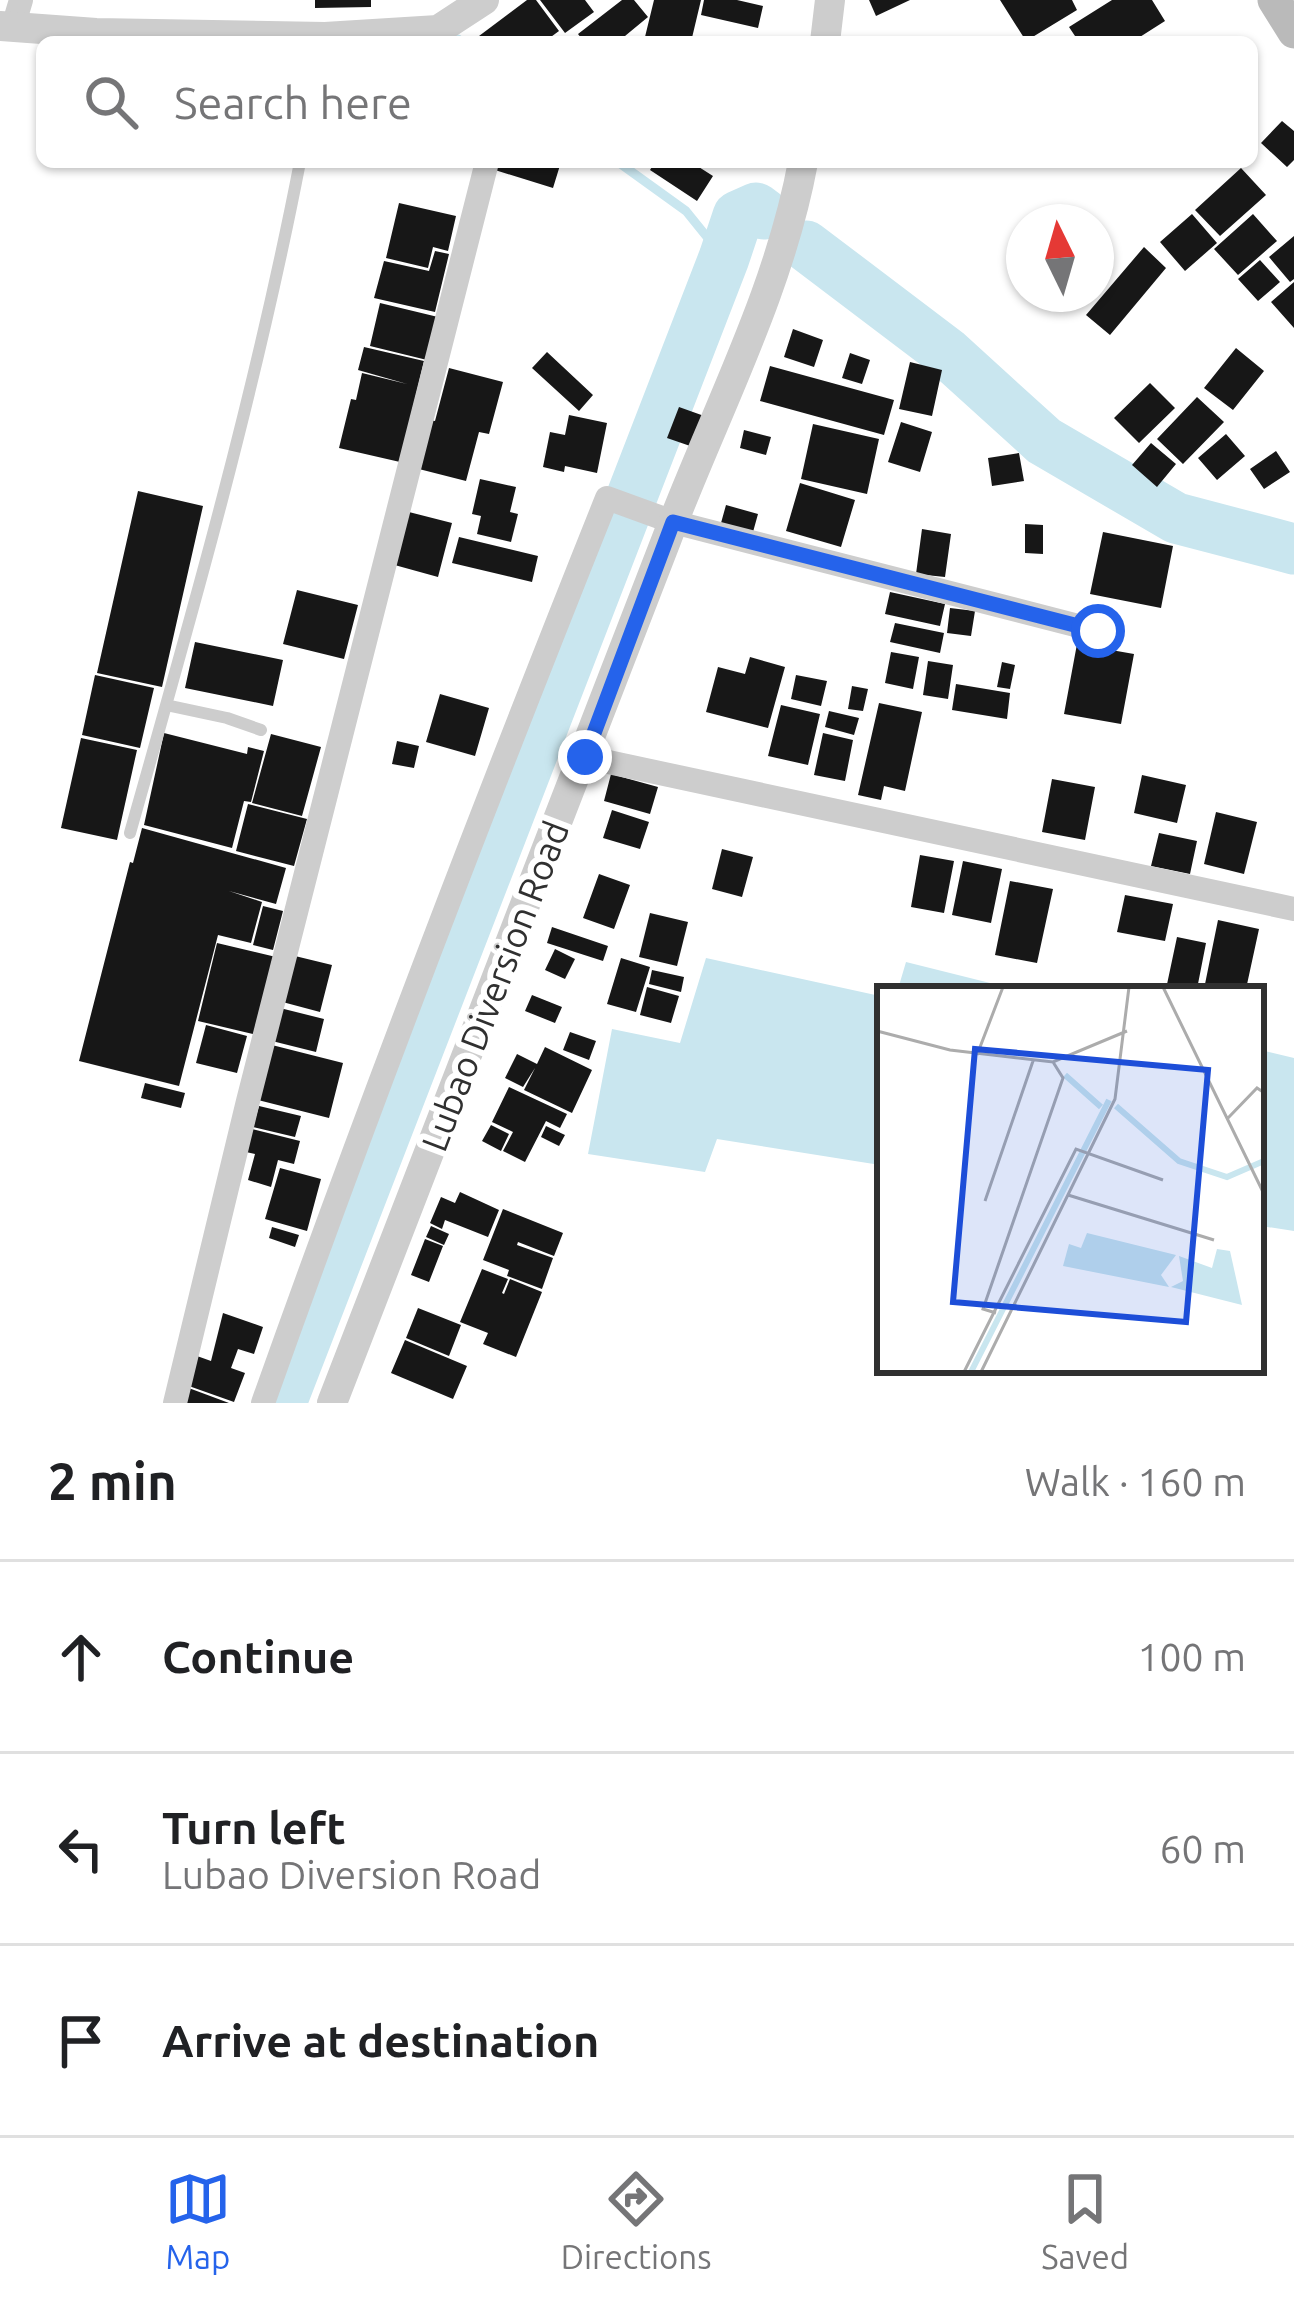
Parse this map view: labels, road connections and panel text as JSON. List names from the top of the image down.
{
  "streets": {
    "street": ["Lubao Diversion Road"]
  },
  "north": "top",
  "page": {
    "search": "Search here",
    "heading": ["2 min", "Walk · 160 m"],
    "list": [
      ["Continue", "100 m"],
      ["Turn left", "Lubao Diversion Road", "60 m"],
      "Arrive at destination"
    ],
    "nav": ["Map", "Directions", "Saved"]
  }
}
